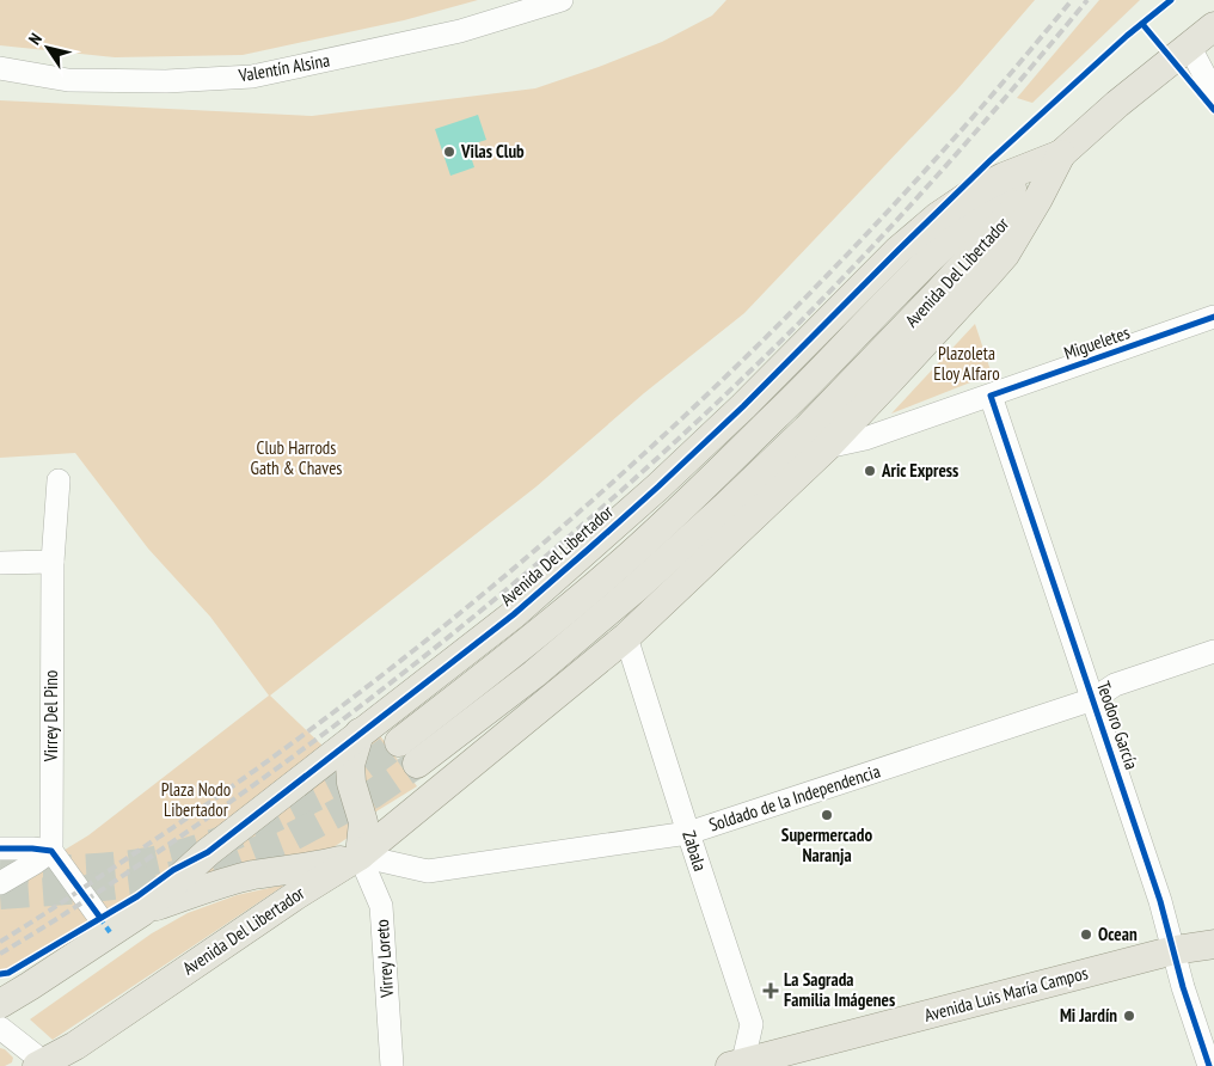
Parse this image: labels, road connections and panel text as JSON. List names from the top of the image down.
{
  "streets": {
    "main road": ["Avenida Del Libertador", "Avenida Luis María Campos"],
    "street": [
      "Valentín Alsina",
      "Migueletes",
      "Virrey Del Pino",
      "Teodoro García",
      "Soldado de la Independencia",
      "Zabala",
      "Virrey Loreto"
    ]
  },
  "crossings": [
    ["Avenida Del Libertador", "Migueletes"],
    ["Avenida Del Libertador", "Soldado de la Independencia"],
    ["Avenida Del Libertador", "Zabala"],
    ["Avenida Del Libertador", "Virrey Loreto"],
    ["Migueletes", "Teodoro García"],
    ["Teodoro García", "Soldado de la Independencia"],
    ["Teodoro García", "Avenida Luis María Campos"],
    ["Soldado de la Independencia", "Zabala"],
    ["Soldado de la Independencia", "Virrey Loreto"],
    ["Zabala", "Avenida Luis María Campos"]
  ],
  "parks": ["Plazoleta Eloy Alfaro", "Club Harrods Gath & Chaves", "Plaza Nodo Libertador"],
  "places": {
    "other": [
      "Vilas Club",
      "Aric Express",
      "Supermercado Naranja",
      "Ocean",
      "Mi Jardín"
    ],
    "health": ["La Sagrada Familia Imágenes"]
  },
  "north": "top left"
}
